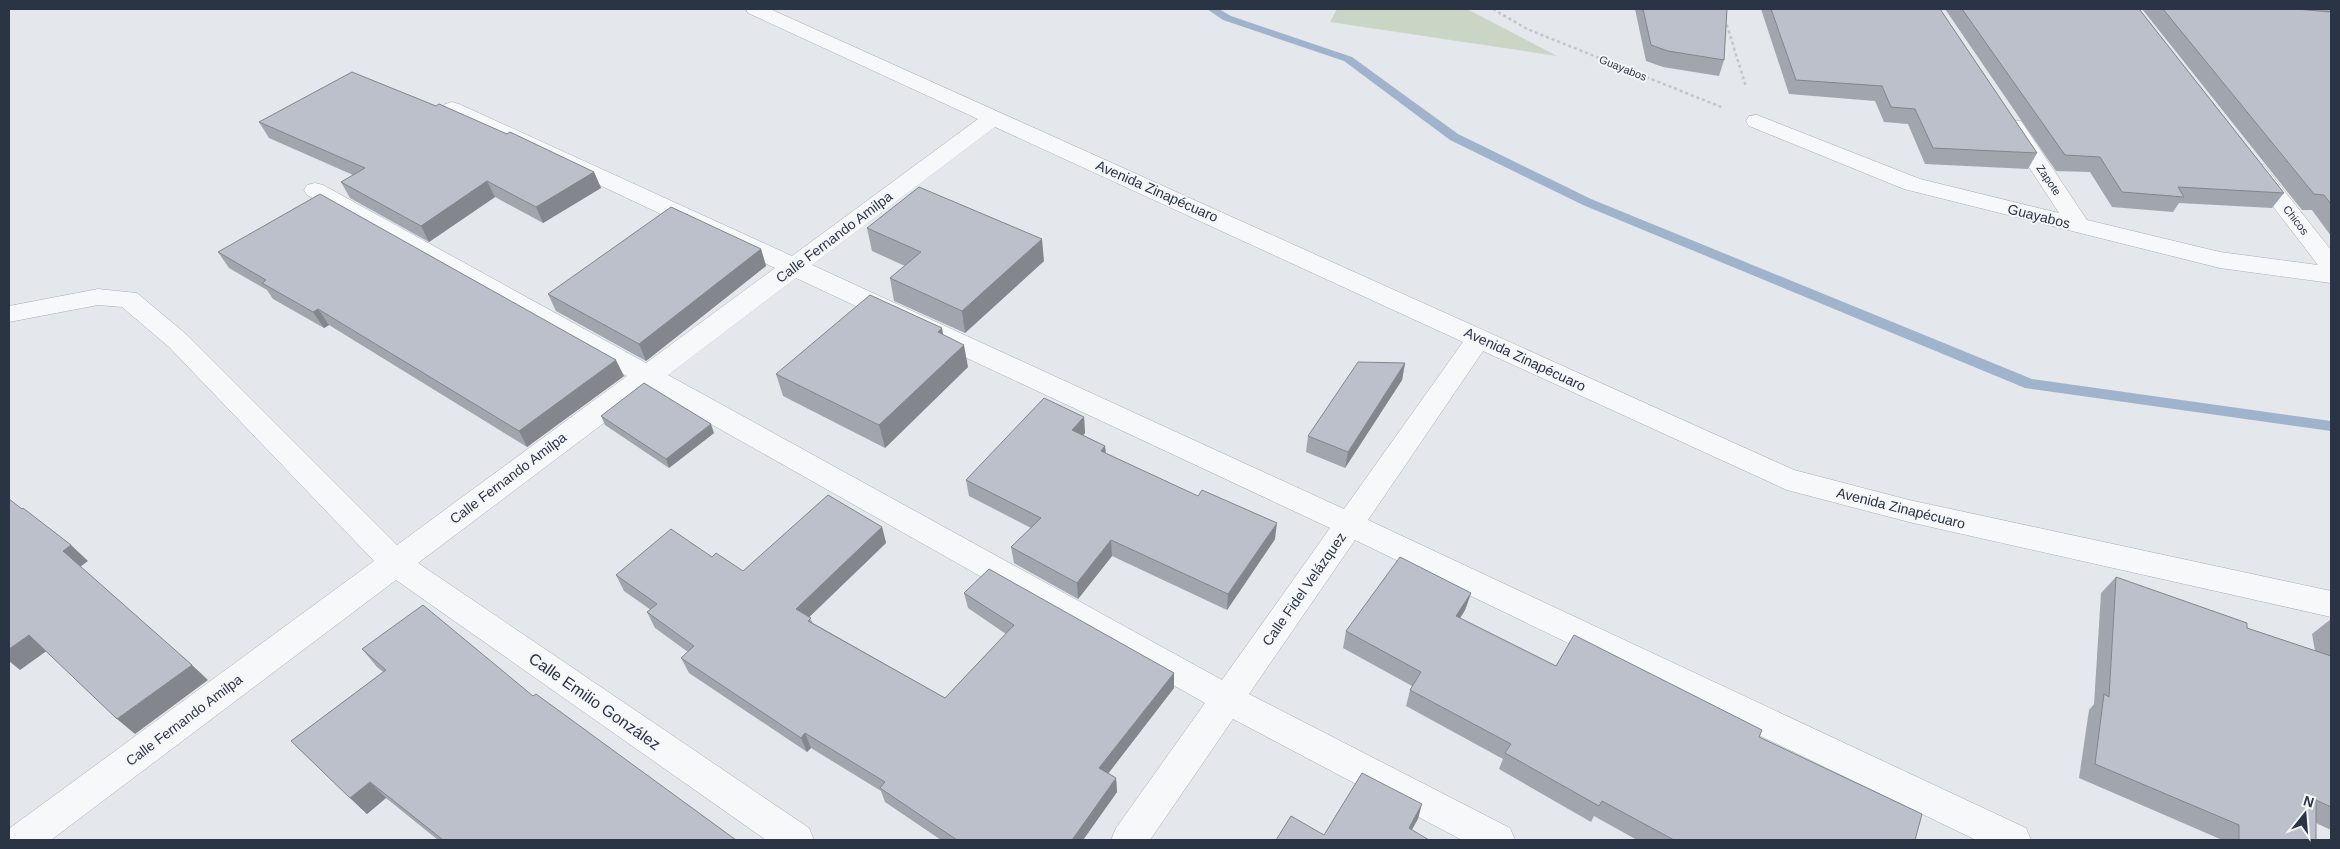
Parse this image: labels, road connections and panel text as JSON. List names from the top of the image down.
{
  "streets": {
    "street": [
      "Guayabos",
      "Zapote",
      "Avenida Zinapécuaro",
      "Chicos",
      "Calle Fernando Amilpa",
      "Calle Fidel Velázquez",
      "Calle Emilio González"
    ]
  },
  "crossings": [
    ["Guayabos", "Zapote"],
    ["Avenida Zinapécuaro", "Calle Fernando Amilpa"],
    ["Avenida Zinapécuaro", "Calle Fidel Velázquez"],
    ["Calle Fernando Amilpa", "Calle Emilio González"]
  ],
  "north": "top"
}
